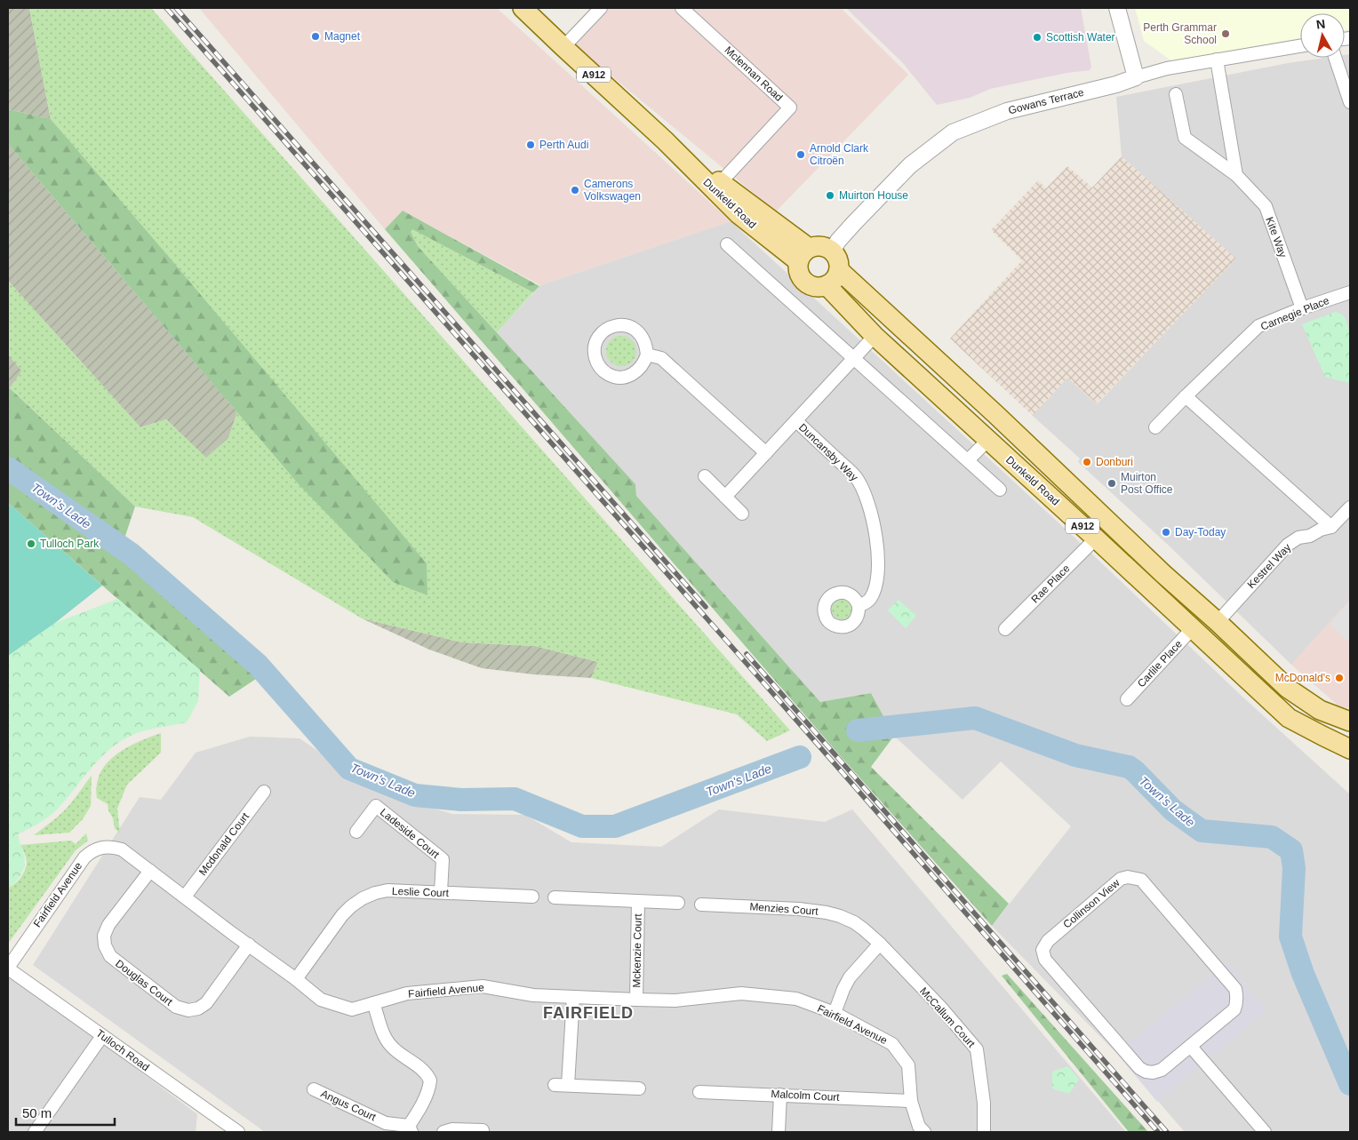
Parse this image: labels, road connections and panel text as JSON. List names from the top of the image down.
{
  "streets": {
    "main road": ["A912", "Dunkeld Road"],
    "street": [
      "Mclennan Road",
      "Gowans Terrace",
      "Kite Way",
      "Carnegie Place",
      "Duncansby Way",
      "Kestrel Way",
      "Rae Place",
      "Carlile Place",
      "Ladeside Court",
      "Mcdonald Court",
      "Leslie Court",
      "Fairfield Avenue",
      "Collinson View",
      "Menzies Court",
      "Mckenzie Court",
      "Douglas Court",
      "McCallum Court",
      "Tulloch Road",
      "Malcolm Court",
      "Angus Court"
    ]
  },
  "crossings": [
    ["Mclennan Road", "Dunkeld Road"],
    ["A912", "Gowans Terrace"],
    ["A912", "Dunkeld Road"],
    ["Gowans Terrace", "Dunkeld Road"],
    ["Dunkeld Road", "Duncansby Way"],
    ["Dunkeld Road", "Kestrel Way"],
    ["Dunkeld Road", "Rae Place"],
    ["Dunkeld Road", "Carlile Place"],
    ["Kite Way", "Carnegie Place"],
    ["Ladeside Court", "Leslie Court"],
    ["Mcdonald Court", "Fairfield Avenue"],
    ["Leslie Court", "Fairfield Avenue"],
    ["Fairfield Avenue", "Mckenzie Court"],
    ["Fairfield Avenue", "Douglas Court"],
    ["Fairfield Avenue", "Tulloch Road"],
    ["Fairfield Avenue", "Malcolm Court"],
    ["Fairfield Avenue", "Angus Court"],
    ["Menzies Court", "McCallum Court"]
  ],
  "districts": ["FAIRFIELD"],
  "water": ["Town's Lade"],
  "places": [
    "Perth Grammar School",
    "Magnet",
    "Scottish Water",
    "Perth Audi",
    "Arnold Clark Citroën",
    "Camerons Volkswagen",
    "Muirton House",
    "Donburi",
    "Muirton Post Office",
    "Day-Today",
    "Tulloch Park",
    "McDonald's"
  ],
  "scale_bar": "50 m",
  "north": "top"
}
